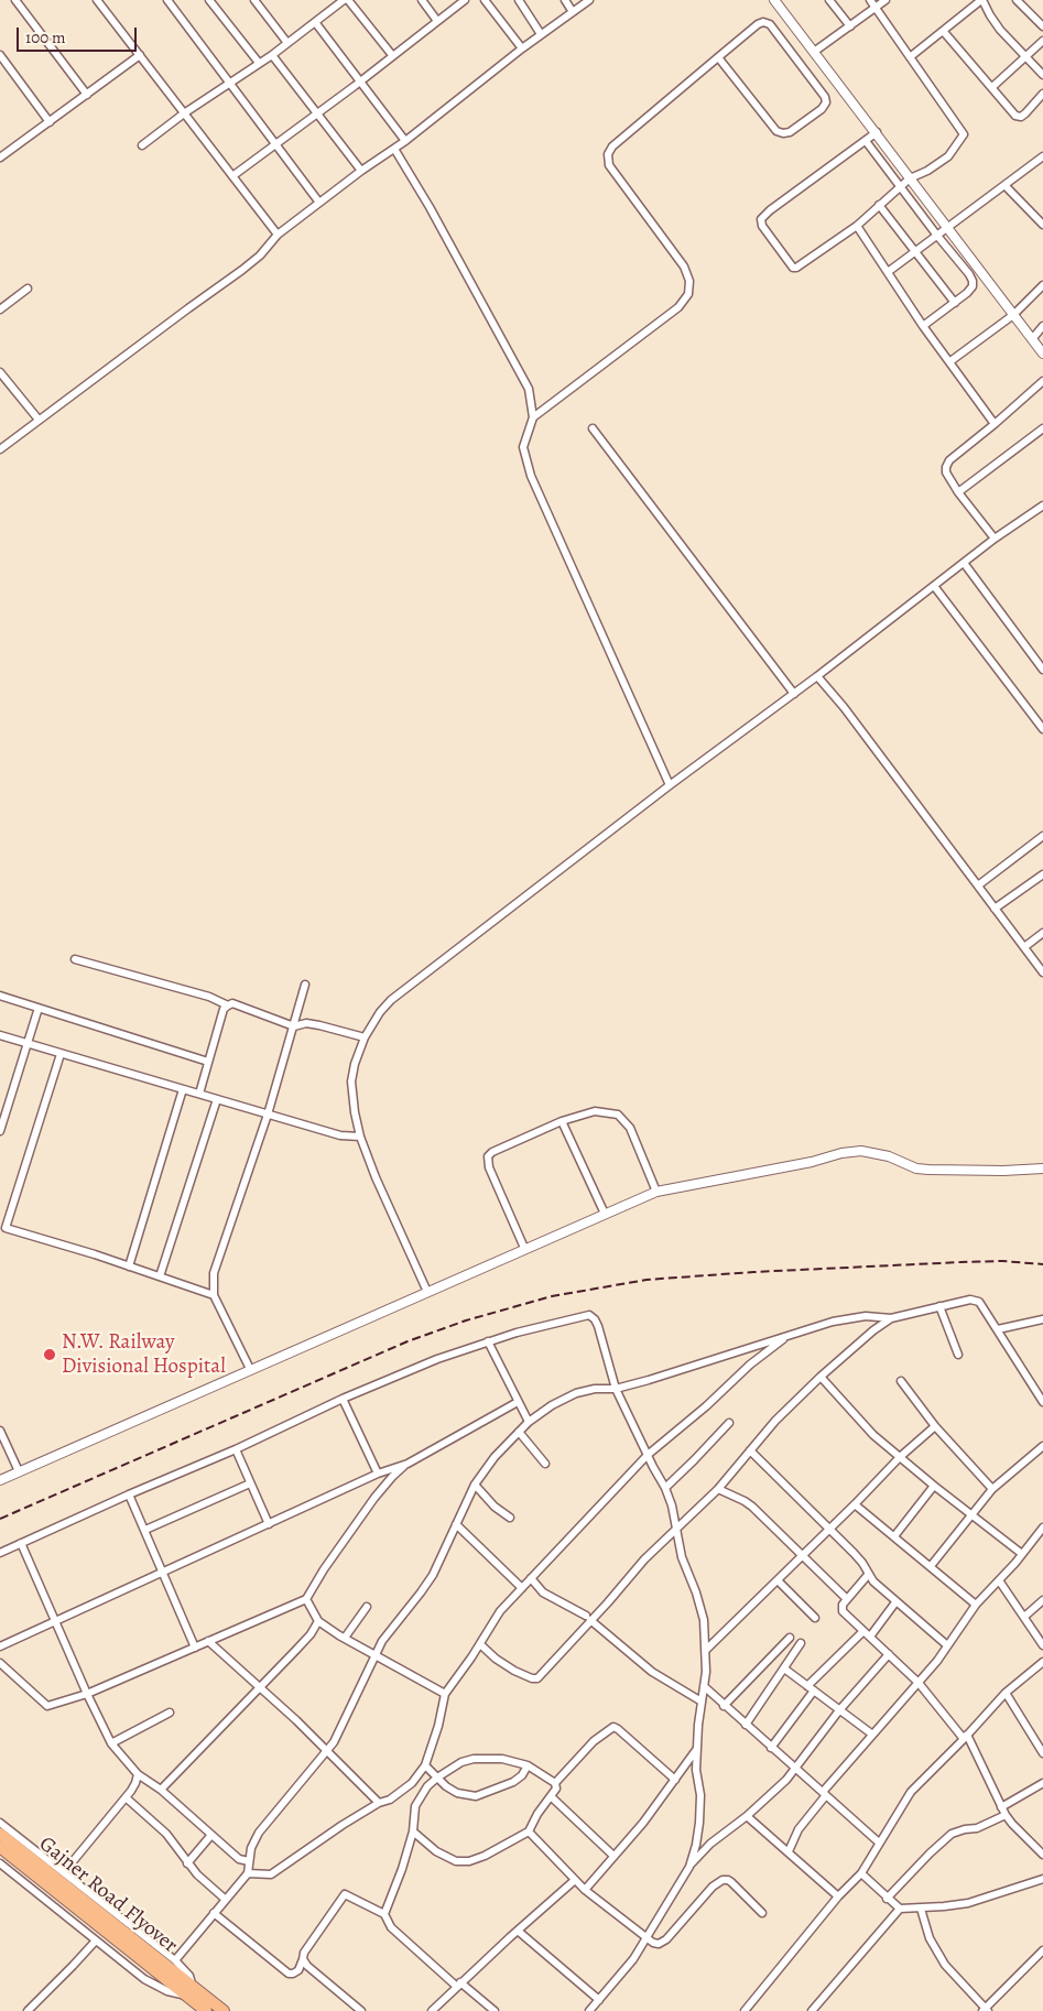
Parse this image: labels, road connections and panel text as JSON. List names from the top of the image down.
{
  "streets": {
    "main road": ["Gajner Road Flyover"]
  },
  "places": ["N.W. Railway Divisional Hospital"],
  "scale_bar": "100 m"
}
